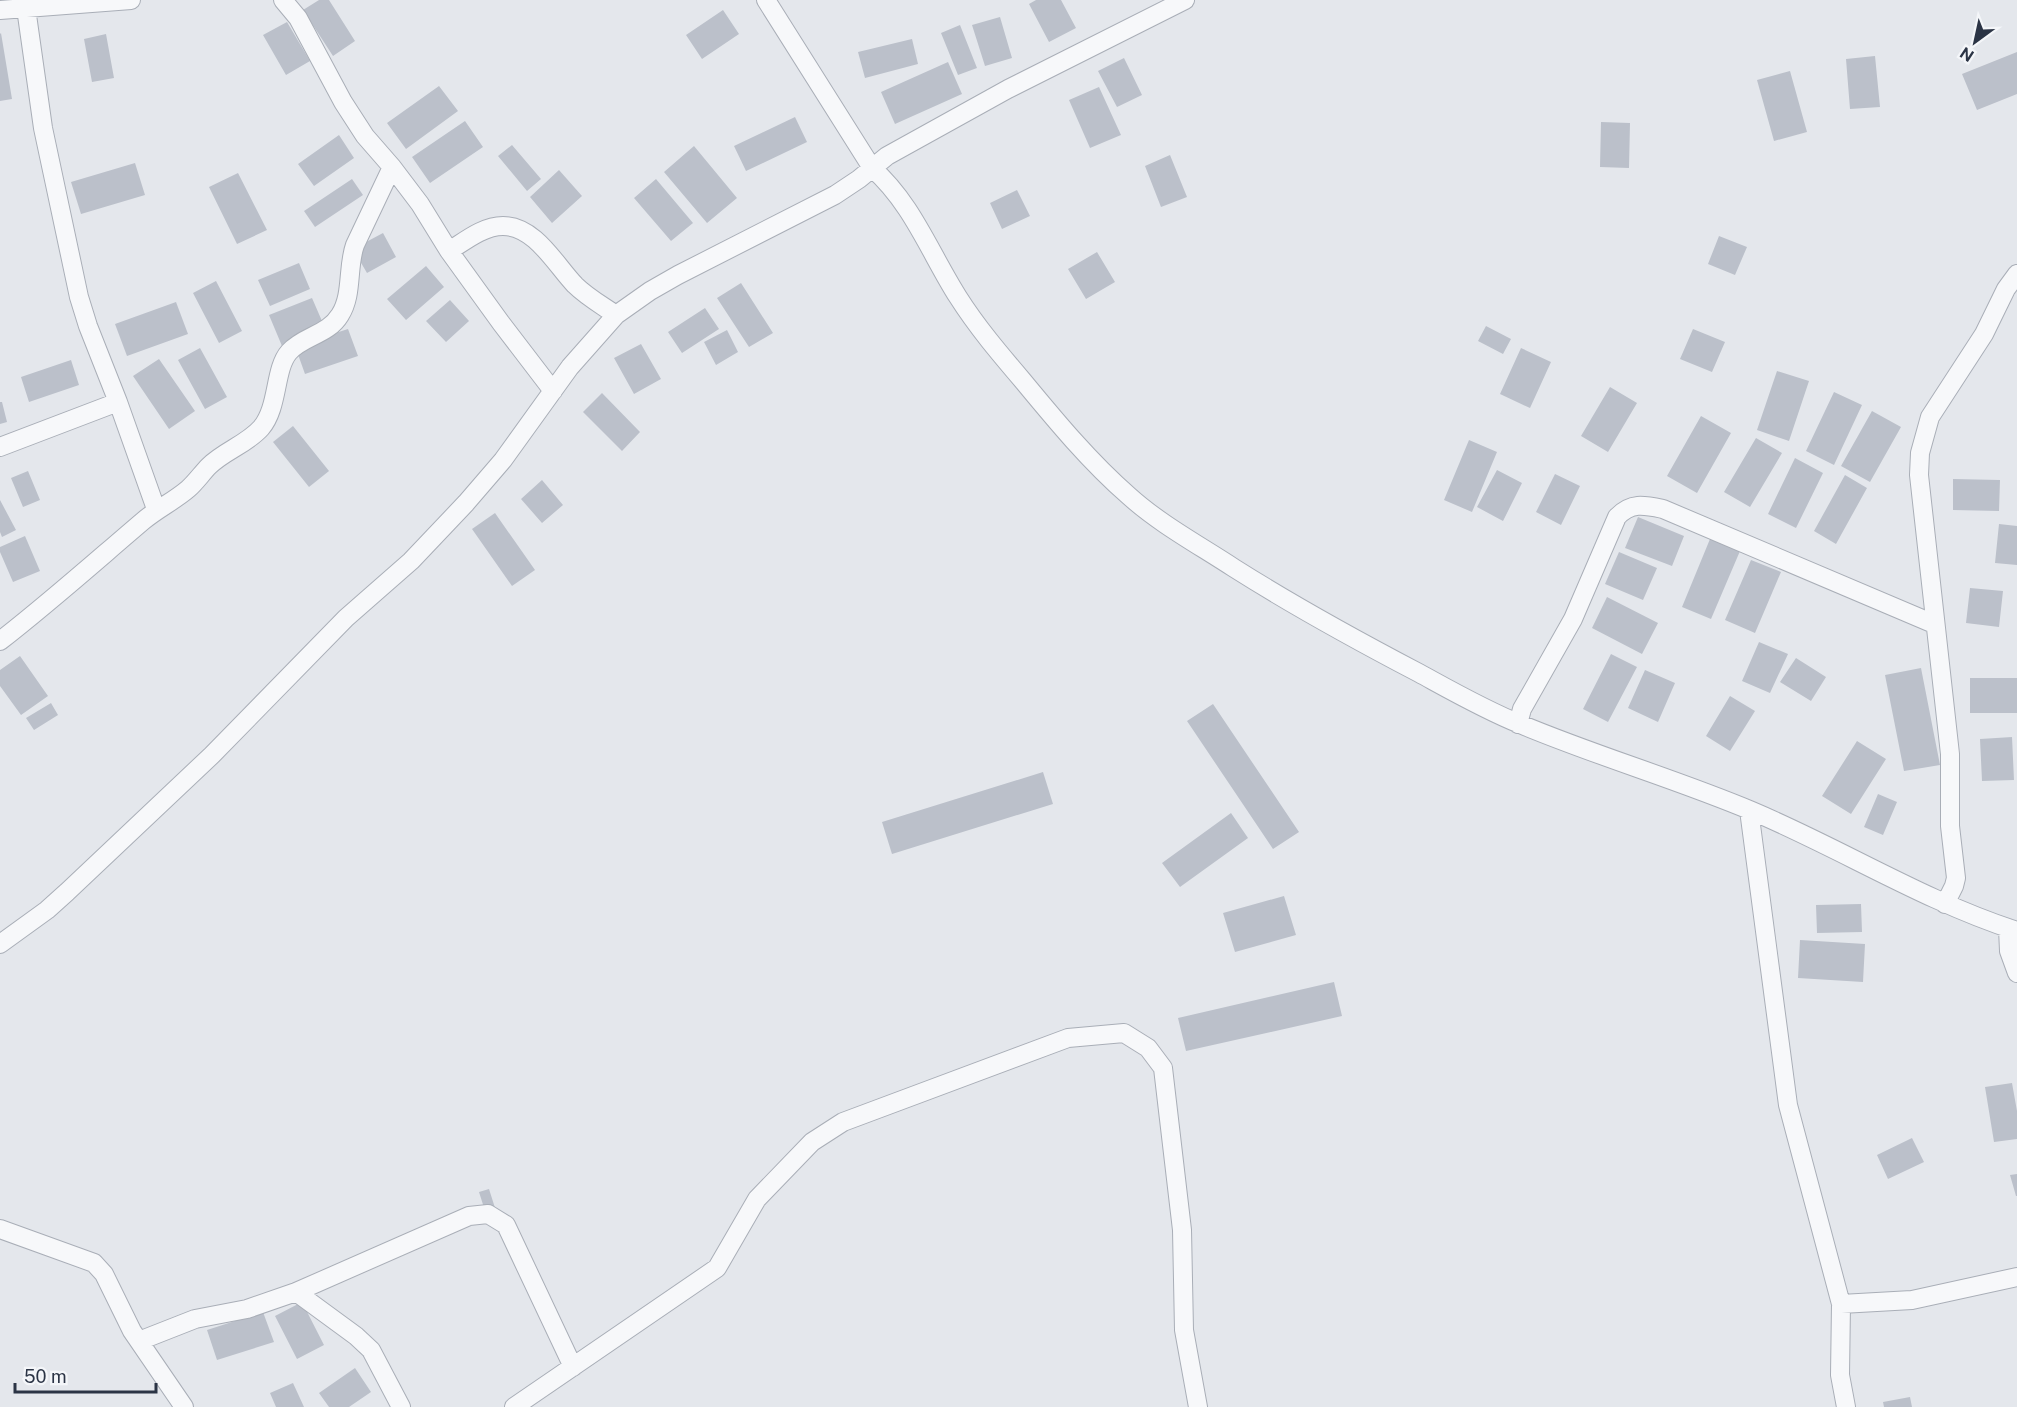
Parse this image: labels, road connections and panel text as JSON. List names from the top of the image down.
{
  "scale_bar": "50 m",
  "north": "bottom left"
}
